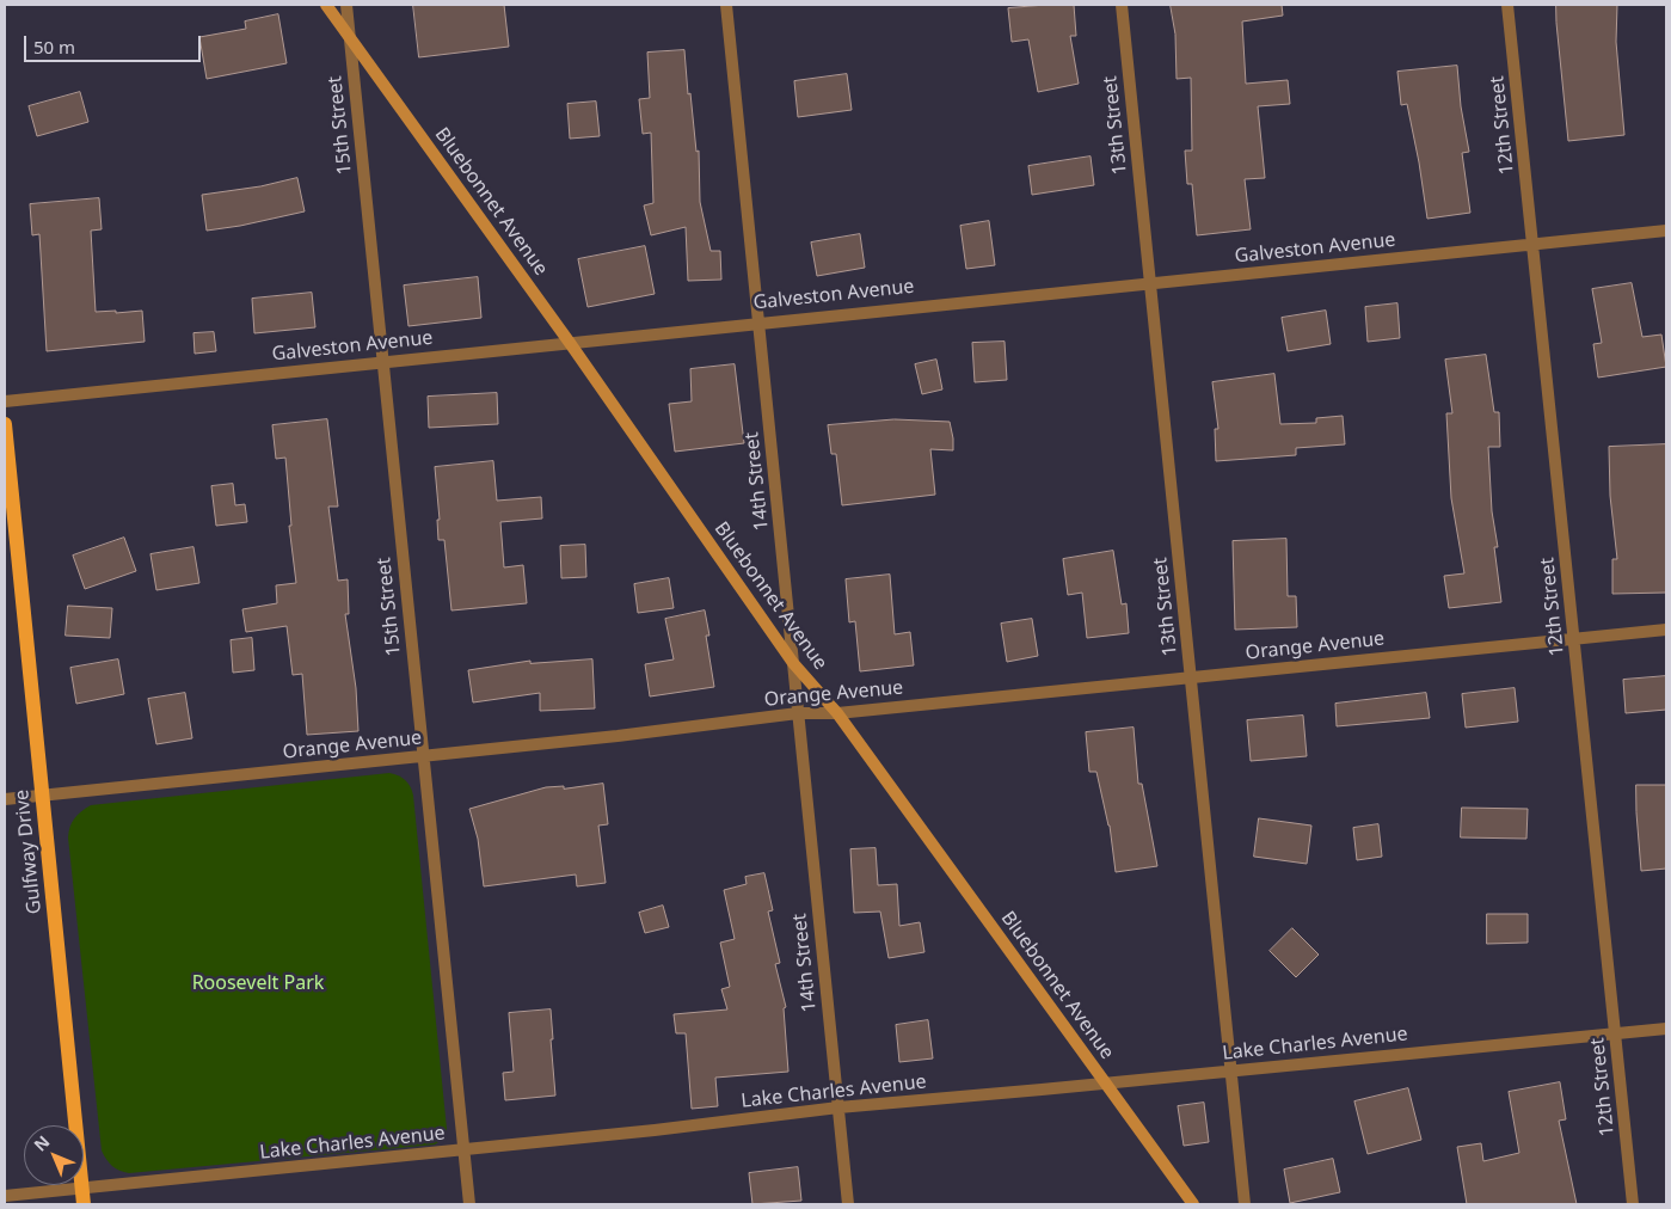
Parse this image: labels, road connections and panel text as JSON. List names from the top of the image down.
{
  "streets": {
    "main road": ["Gulfway Drive"],
    "street": [
      "15th Street",
      "13th Street",
      "12th Street",
      "Bluebonnet Avenue",
      "Galveston Avenue",
      "14th Street",
      "Orange Avenue",
      "Lake Charles Avenue"
    ]
  },
  "crossings": [
    ["15th Street", "Bluebonnet Avenue"],
    ["15th Street", "Galveston Avenue"],
    ["15th Street", "Orange Avenue"],
    ["15th Street", "Lake Charles Avenue"],
    ["13th Street", "Galveston Avenue"],
    ["13th Street", "Orange Avenue"],
    ["13th Street", "Lake Charles Avenue"],
    ["12th Street", "Galveston Avenue"],
    ["12th Street", "Orange Avenue"],
    ["12th Street", "Lake Charles Avenue"],
    ["Bluebonnet Avenue", "Galveston Avenue"],
    ["Bluebonnet Avenue", "14th Street"],
    ["Bluebonnet Avenue", "Orange Avenue"],
    ["Bluebonnet Avenue", "Lake Charles Avenue"],
    ["Galveston Avenue", "14th Street"],
    ["14th Street", "Orange Avenue"],
    ["14th Street", "Lake Charles Avenue"],
    ["Orange Avenue", "Gulfway Drive"],
    ["Gulfway Drive", "Lake Charles Avenue"]
  ],
  "parks": ["Roosevelt Park"],
  "scale_bar": "50 m",
  "north": "top left"
}
